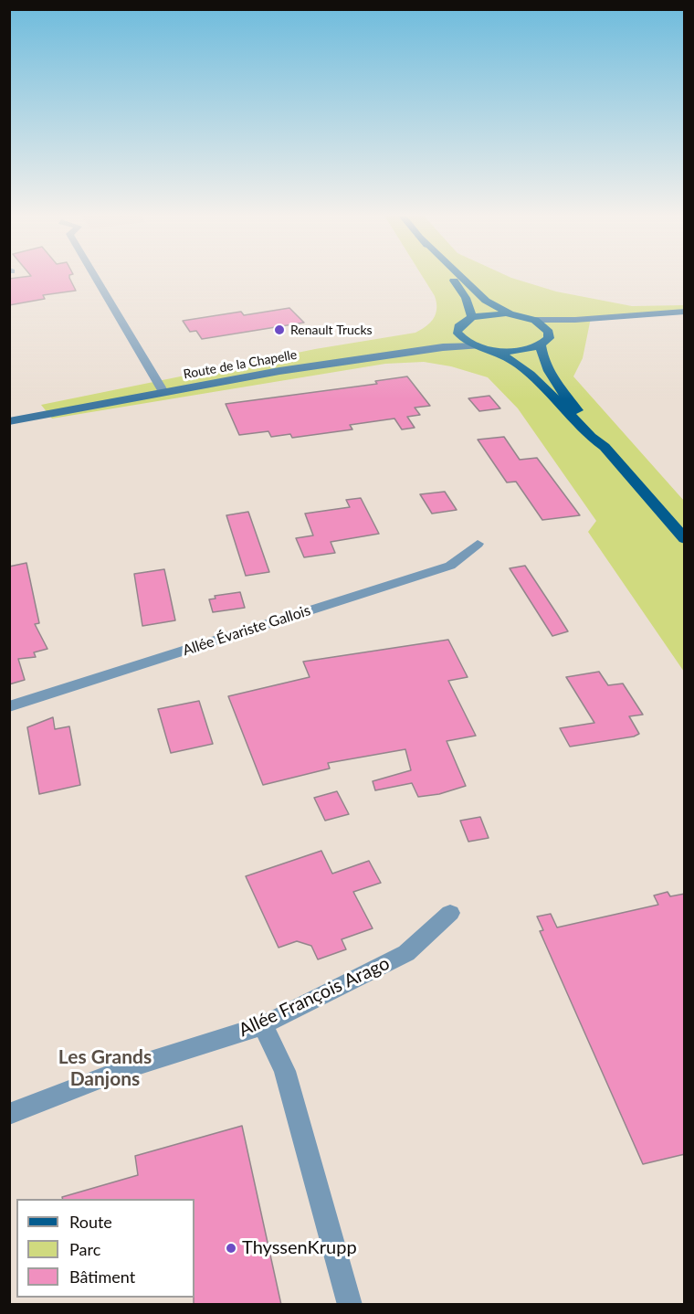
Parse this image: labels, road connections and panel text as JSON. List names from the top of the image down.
{
  "streets": {
    "main road": ["Route de la Chapelle"],
    "street": ["Allée Évariste Gallois", "Allée François Arago"]
  },
  "districts": ["Les Grands Danjons"],
  "places": ["Renault Trucks", "ThyssenKrupp"],
  "legend": ["Route", "Parc", "Bâtiment"]
}
